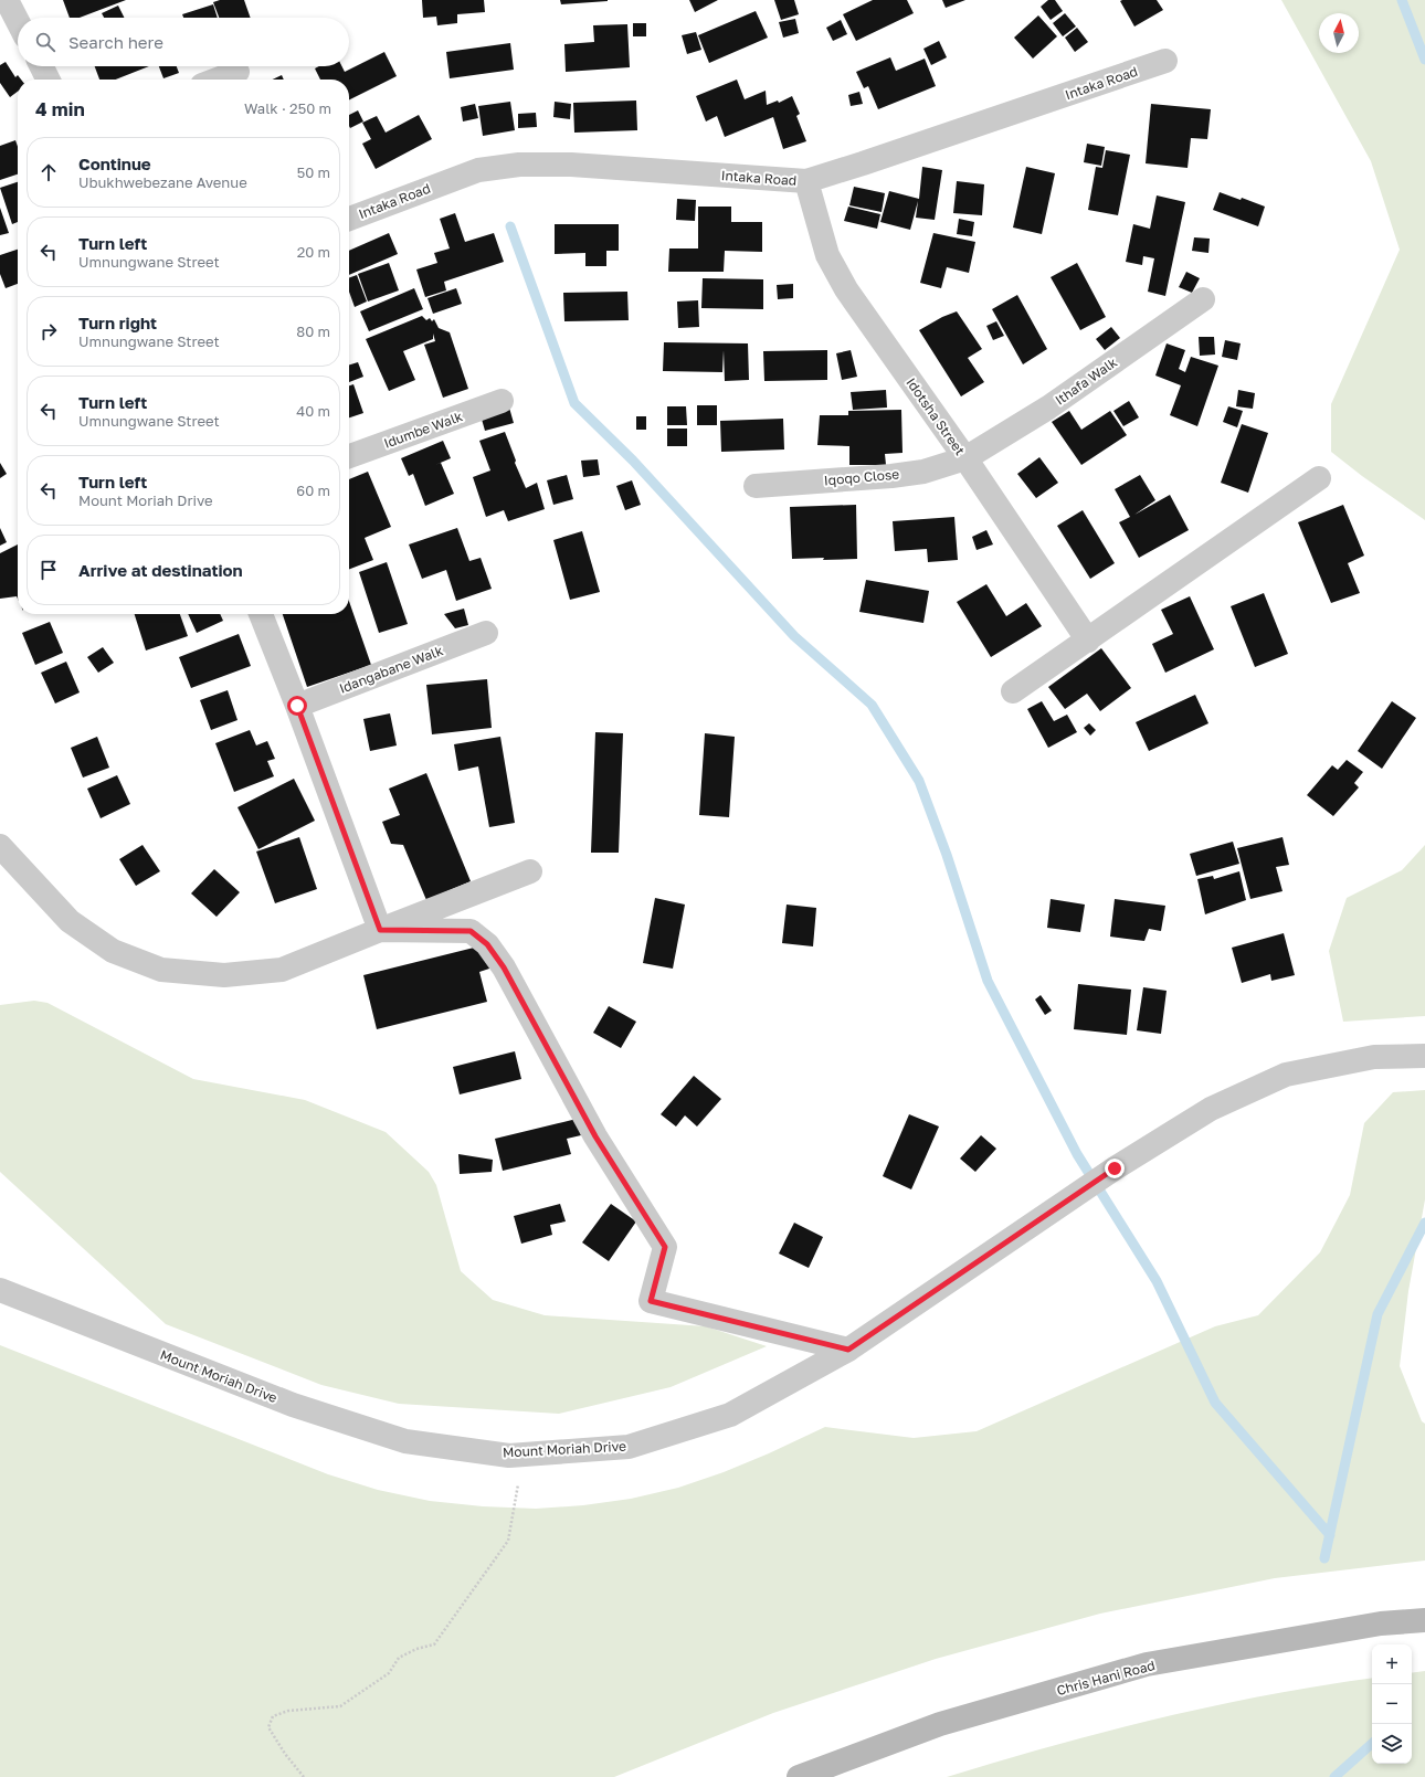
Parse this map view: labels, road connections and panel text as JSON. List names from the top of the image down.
{
  "streets": {
    "main road": ["Chris Hani Road"],
    "street": [
      "Intaka Road",
      "Ithafa Walk",
      "Idotsha Street",
      "Idumbe Walk",
      "Iqoqo Close",
      "Idangabane Walk",
      "Mount Moriah Drive"
    ]
  },
  "crossings": [
    ["Intaka Road", "Idotsha Street"],
    ["Ithafa Walk", "Idotsha Street"],
    ["Ithafa Walk", "Iqoqo Close"],
    ["Idotsha Street", "Iqoqo Close"]
  ],
  "north": "top",
  "page": {
    "search": "Search here",
    "heading": ["4 min", "Walk · 250 m"],
    "list": [
      ["Continue", "Ubukhwebezane Avenue", "50 m"],
      ["Turn left", "Umnungwane Street", "20 m"],
      ["Turn right", "Umnungwane Street", "80 m"],
      ["Turn left", "Umnungwane Street", "40 m"],
      ["Turn left", "Mount Moriah Drive", "60 m"],
      "Arrive at destination"
    ],
    "map_buttons": ["+", "−"]
  }
}
